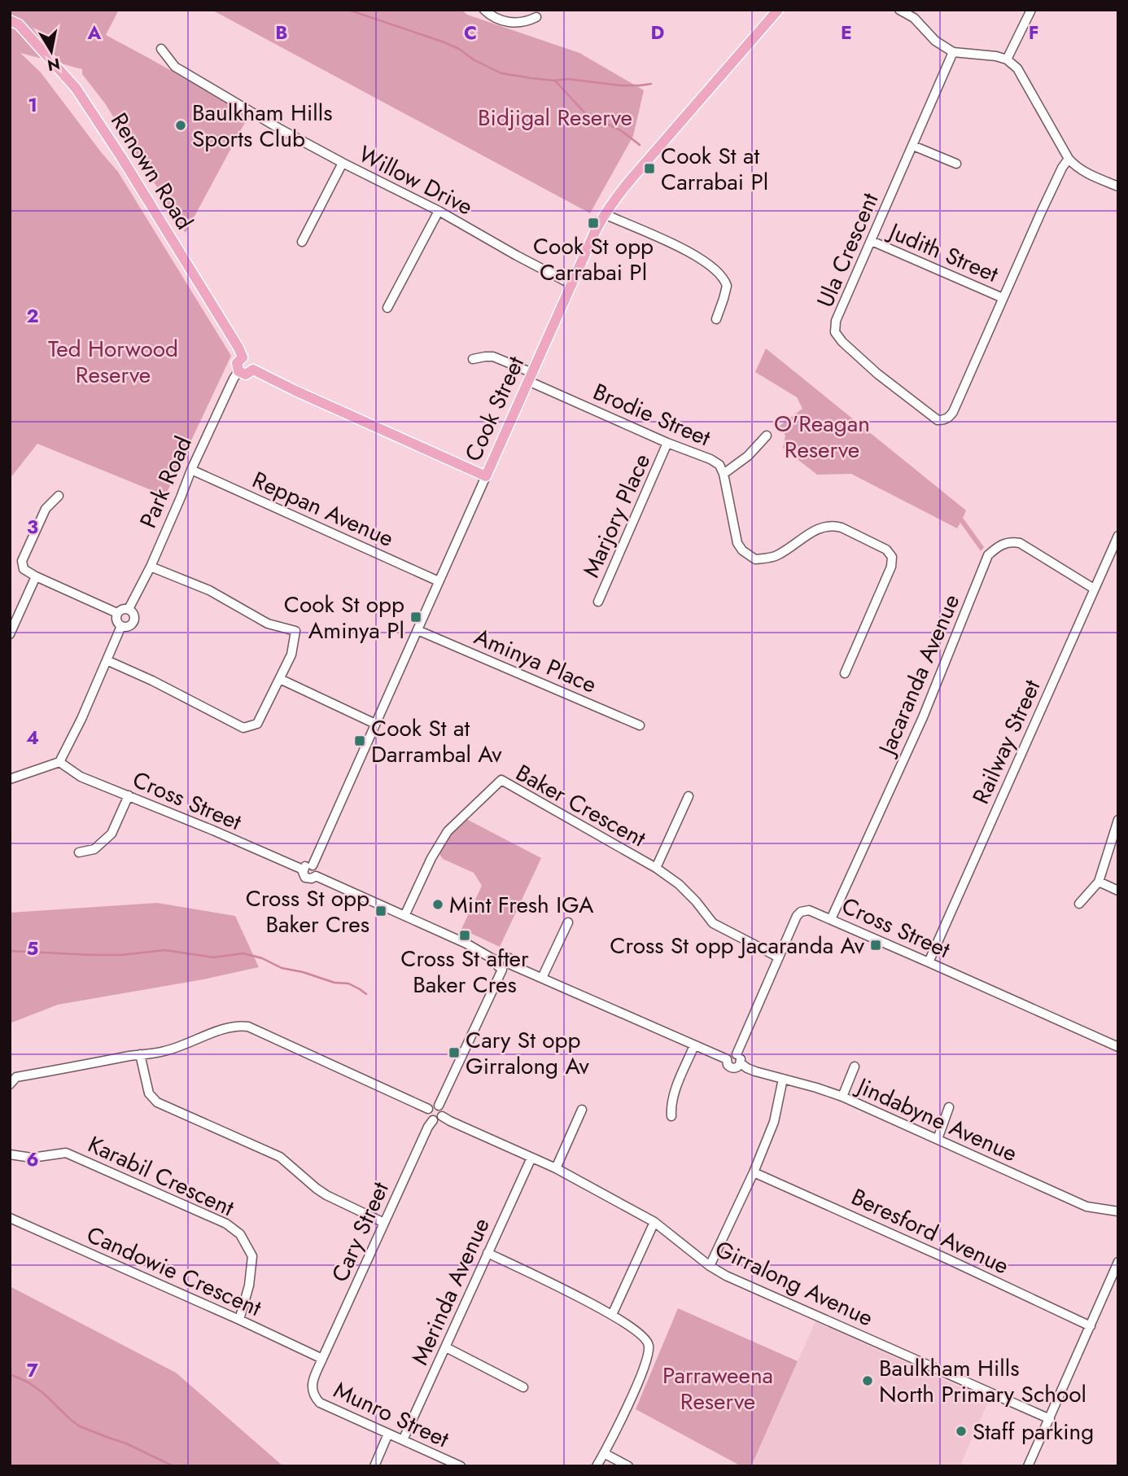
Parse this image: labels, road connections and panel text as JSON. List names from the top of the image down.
{
  "streets": {
    "main road": ["Renown Road", "Cook Street"],
    "street": [
      "Willow Drive",
      "Ula Crescent",
      "Judith Street",
      "Brodie Street",
      "Park Road",
      "Reppan Avenue",
      "Marjory Place",
      "Aminya Place",
      "Jacaranda Avenue",
      "Railway Street",
      "Cross Street",
      "Baker Crescent",
      "Jindabyne Avenue",
      "Karabil Crescent",
      "Beresford Avenue",
      "Cary Street",
      "Candowie Crescent",
      "Girralong Avenue",
      "Merinda Avenue",
      "Munro Street"
    ]
  },
  "crossings": [
    ["Renown Road", "Park Road"],
    ["Willow Drive", "Cook Street"],
    ["Ula Crescent", "Judith Street"],
    ["Cook Street", "Brodie Street"],
    ["Cook Street", "Reppan Avenue"],
    ["Cook Street", "Aminya Place"],
    ["Cook Street", "Cross Street"],
    ["Brodie Street", "Marjory Place"],
    ["Park Road", "Reppan Avenue"],
    ["Jacaranda Avenue", "Railway Street"],
    ["Jacaranda Avenue", "Cross Street"],
    ["Railway Street", "Cross Street"],
    ["Cross Street", "Baker Crescent"],
    ["Cross Street", "Jindabyne Avenue"],
    ["Karabil Crescent", "Candowie Crescent"],
    ["Cary Street", "Candowie Crescent"],
    ["Cary Street", "Girralong Avenue"],
    ["Cary Street", "Munro Street"],
    ["Candowie Crescent", "Munro Street"],
    ["Girralong Avenue", "Merinda Avenue"],
    ["Merinda Avenue", "Munro Street"]
  ],
  "parks": [
    "Bidjigal Reserve",
    "Ted Horwood Reserve",
    "O'Reagan Reserve",
    "Parraweena Reserve"
  ],
  "places": {
    "other": [
      "Baulkham Hills Sports Club",
      "Mint Fresh IGA",
      "Baulkham Hills North Primary School",
      "Staff parking"
    ],
    "transit": [
      "Cook St at Carrabai Pl",
      "Cook St opp Carrabai Pl",
      "Cook St opp Aminya Pl",
      "Cook St at Darrambal Av",
      "Cross St opp Baker Cres",
      "Cross St after Baker Cres",
      "Cross St opp Jacaranda Av",
      "Cary St opp Girralong Av"
    ]
  },
  "north": "bottom",
  "grid": {
    "columns": [
      "A",
      "B",
      "C",
      "D",
      "E",
      "F"
    ],
    "rows": [
      "1",
      "2",
      "3",
      "4",
      "5",
      "6",
      "7"
    ]
  }
}
